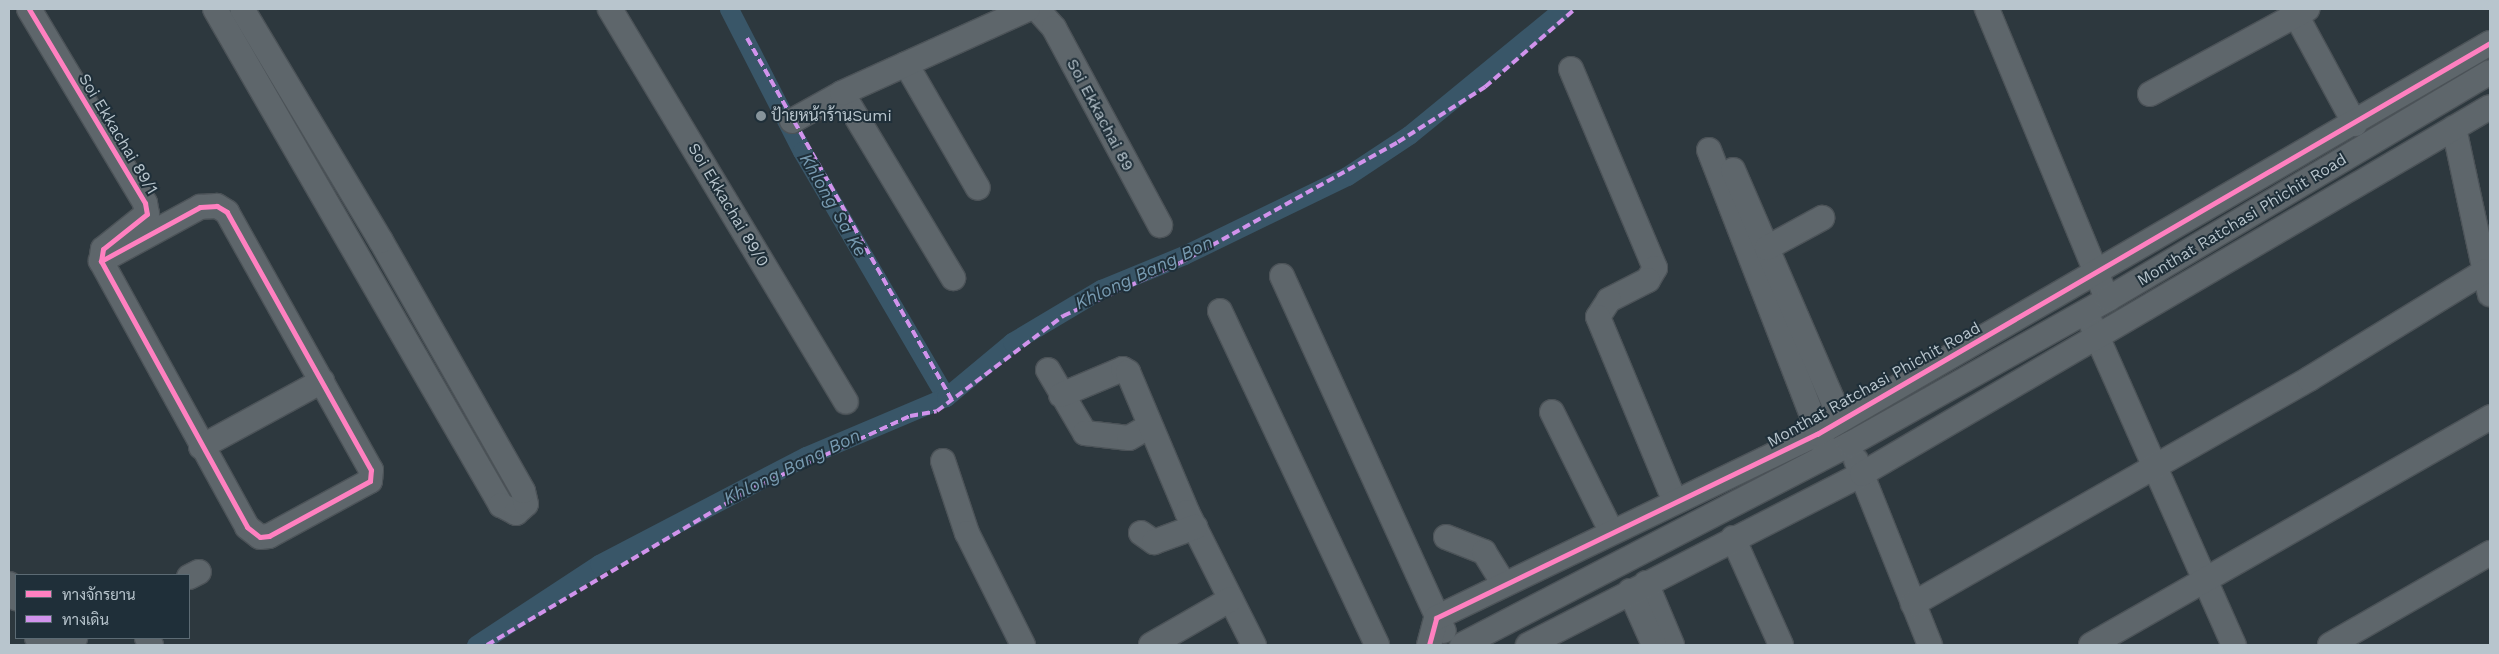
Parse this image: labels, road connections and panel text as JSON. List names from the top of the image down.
{
  "streets": {
    "street": [
      "Soi Ekkachai 89",
      "Soi Ekkachai 89/1",
      "Soi Ekkachai 89/0",
      "Monthat Ratchasi Phichit Road"
    ]
  },
  "water": ["Khlong Sa Ke", "Khlong Bang Bon"],
  "places": ["ป้ายหน้าร้านSumi"],
  "legend": ["ทางจักรยาน", "ทางเดิน"]
}
